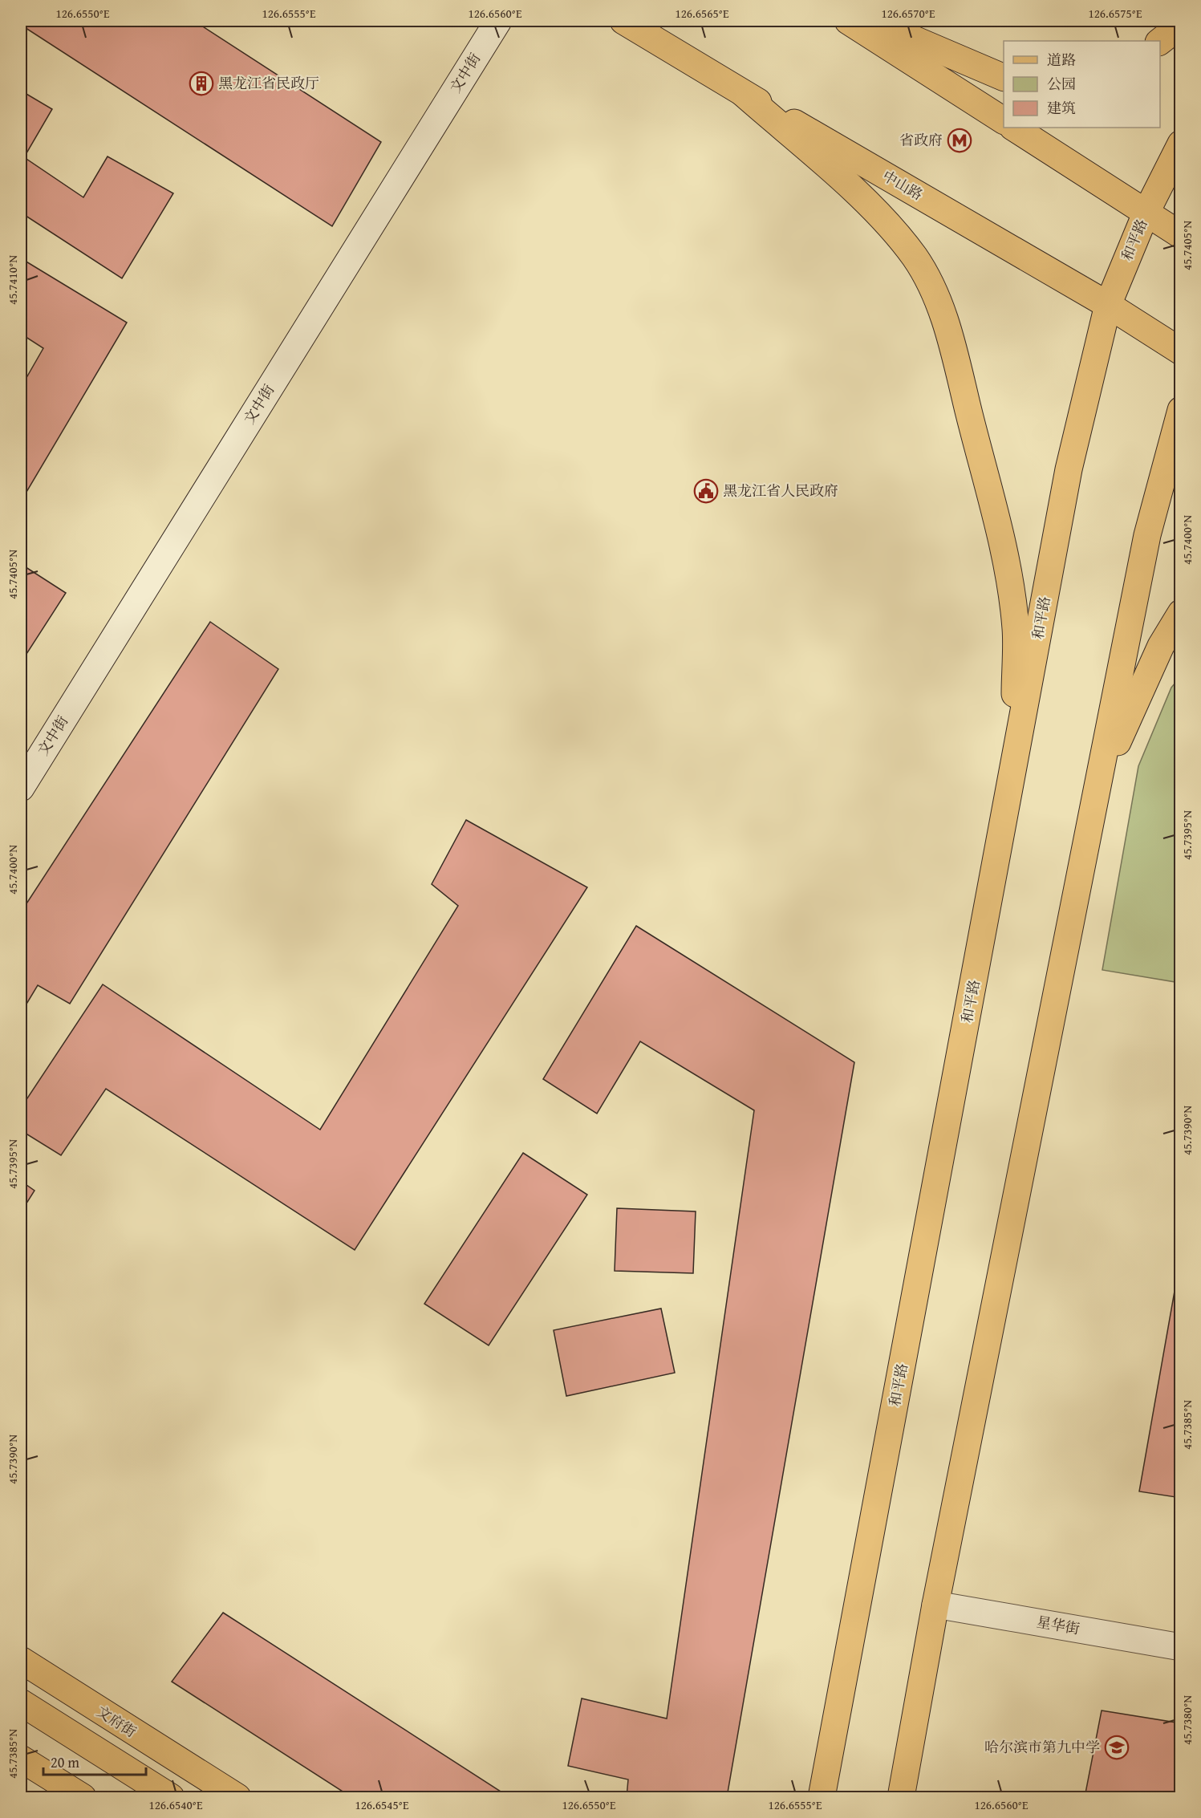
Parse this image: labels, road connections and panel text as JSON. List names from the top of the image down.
{
  "streets": {
    "main road": ["中山路", "和平路", "文府街"],
    "street": ["文中街", "星华街"]
  },
  "crossings": [
    ["中山路", "和平路"]
  ],
  "places": {
    "building": ["黑龙江省民政厅"],
    "metro station": ["省政府"],
    "public building": ["黑龙江省人民政府"],
    "school or university": ["哈尔滨市第九中学"]
  },
  "legend": ["道路", "公园", "建筑"],
  "scale_bar": "20 m",
  "coordinates": [
    "126.6550°E",
    "126.6555°E",
    "126.6560°E",
    "126.6565°E",
    "126.6570°E",
    "126.6575°E",
    "45.7405°N",
    "45.7410°N",
    "45.7400°N",
    "45.7395°N",
    "45.7390°N",
    "45.7385°N",
    "45.7380°N",
    "126.6540°E",
    "126.6545°E"
  ]
}
